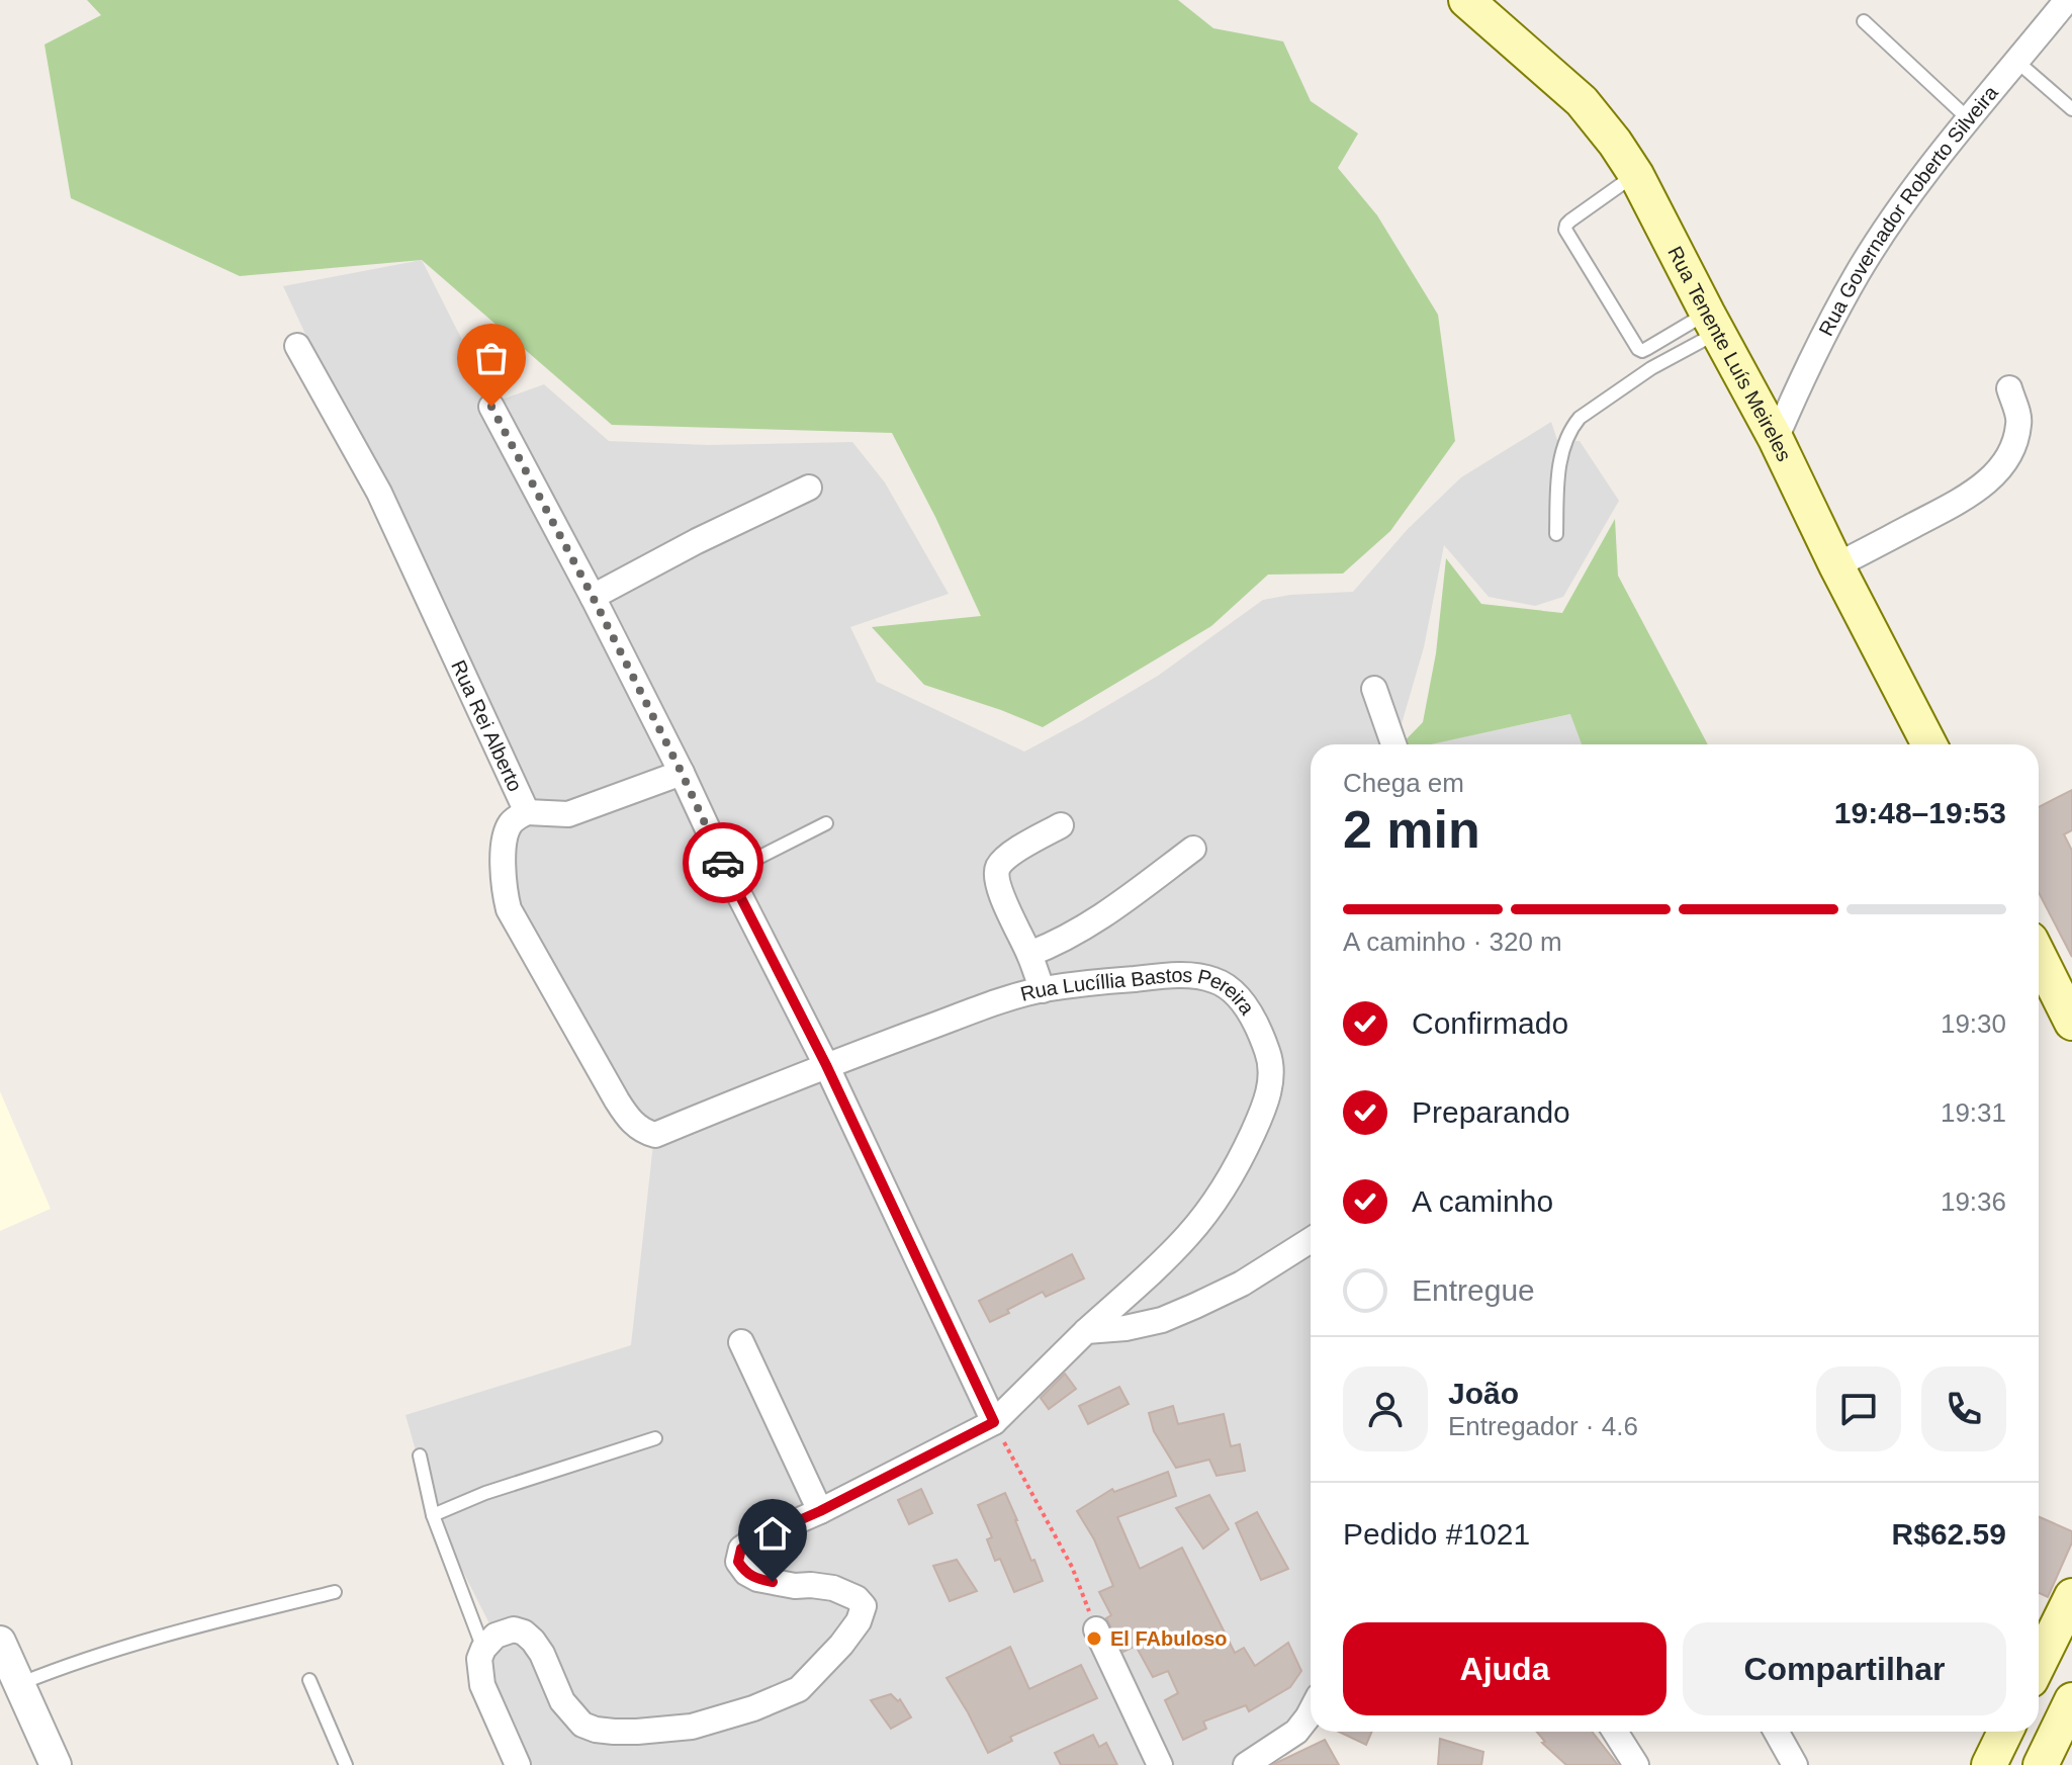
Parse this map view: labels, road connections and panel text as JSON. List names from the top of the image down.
{
  "streets": {
    "main road": ["Rua Tenente Luís Meireles"],
    "street": ["Rua Governador Roberto Silveira", "Rua Rei Alberto", "Rua Lucíllia Bastos Pereira"]
  },
  "crossings": [
    ["Rua Governador Roberto Silveira", "Rua Tenente Luís Meireles"],
    ["Rua Rei Alberto", "Rua Lucíllia Bastos Pereira"]
  ],
  "places": ["El FAbuloso"],
  "page": {
    "heading": ["2 min", "Chega em", "19:48–19:53"],
    "panel": [
      "João",
      "Entregador · 4.6",
      "Pedido #1021",
      "R$62.59"
    ],
    "bar": "A caminho · 320 m",
    "list": [
      ["Confirmado", "19:30"],
      ["Preparando", "19:31"],
      ["A caminho", "19:36"],
      "Entregue"
    ],
    "buttons": ["Ajuda", "Compartilhar"]
  }
}
